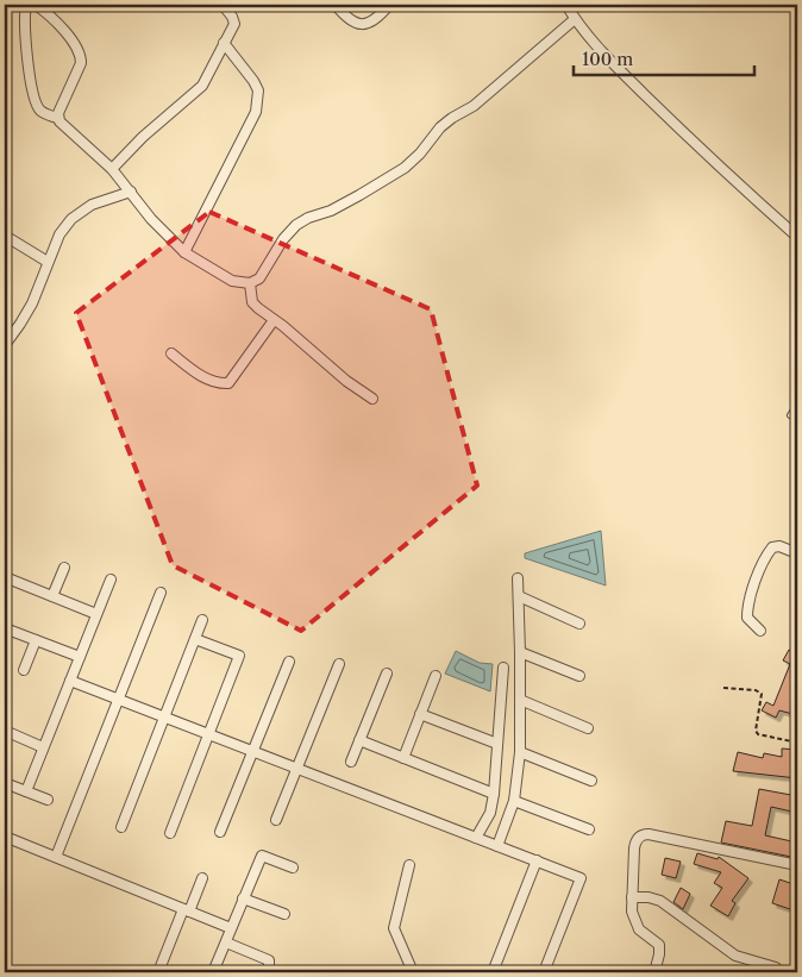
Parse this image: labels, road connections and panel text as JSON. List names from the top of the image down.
{
  "scale_bar": "100 m"
}
